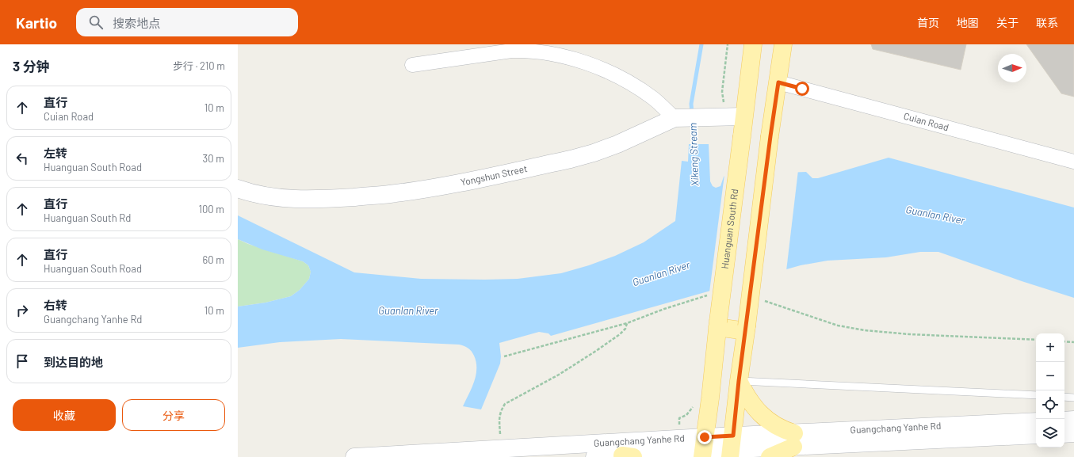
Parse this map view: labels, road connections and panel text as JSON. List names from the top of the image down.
{
  "streets": {
    "main road": ["Huanguan South Rd"],
    "street": ["Cuian Road", "Yongshun Street", "Guangchang Yanhe Rd"]
  },
  "crossings": [
    ["Yongshun Street", "Huanguan South Rd"],
    ["Huanguan South Rd", "Guangchang Yanhe Rd"]
  ],
  "water": ["Xikeng Stream", "Guanlan River"],
  "north": "right",
  "page": {
    "header": "Kartio",
    "search": "搜索地点",
    "nav": [
      "首页",
      "地图",
      "关于",
      "联系"
    ],
    "heading": ["3 分钟", "步行 · 210 m"],
    "list": [
      ["直行", "Cuian Road", "10 m"],
      ["左转", "Huanguan South Road", "30 m"],
      ["直行", "Huanguan South Rd", "100 m"],
      ["直行", "Huanguan South Road", "60 m"],
      ["右转", "Guangchang Yanhe Rd", "10 m"],
      "到达目的地"
    ],
    "map_buttons": ["+", "−"],
    "buttons": ["收藏", "分享"]
  }
}
